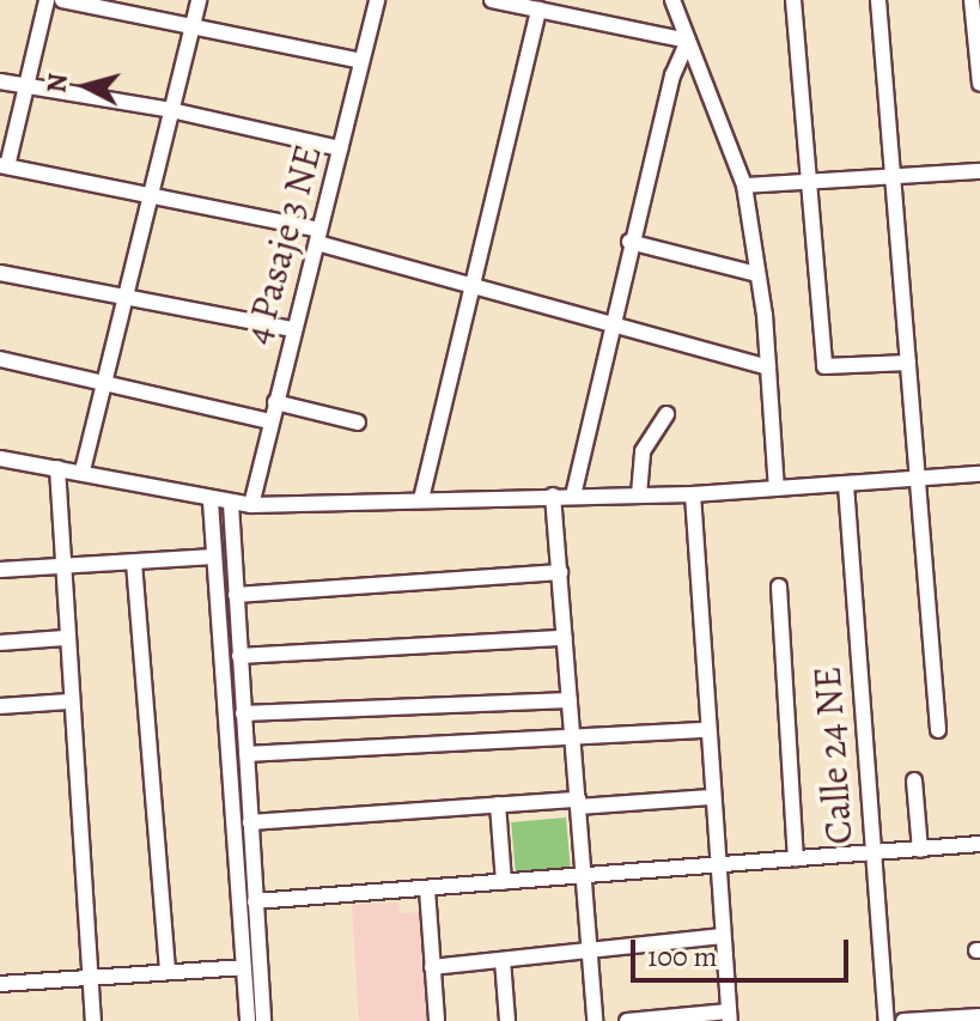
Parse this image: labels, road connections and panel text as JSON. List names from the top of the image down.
{
  "streets": {
    "street": ["4 Pasaje 3 NE", "Calle 24 NE"]
  },
  "scale_bar": "100 m",
  "north": "left"
}
